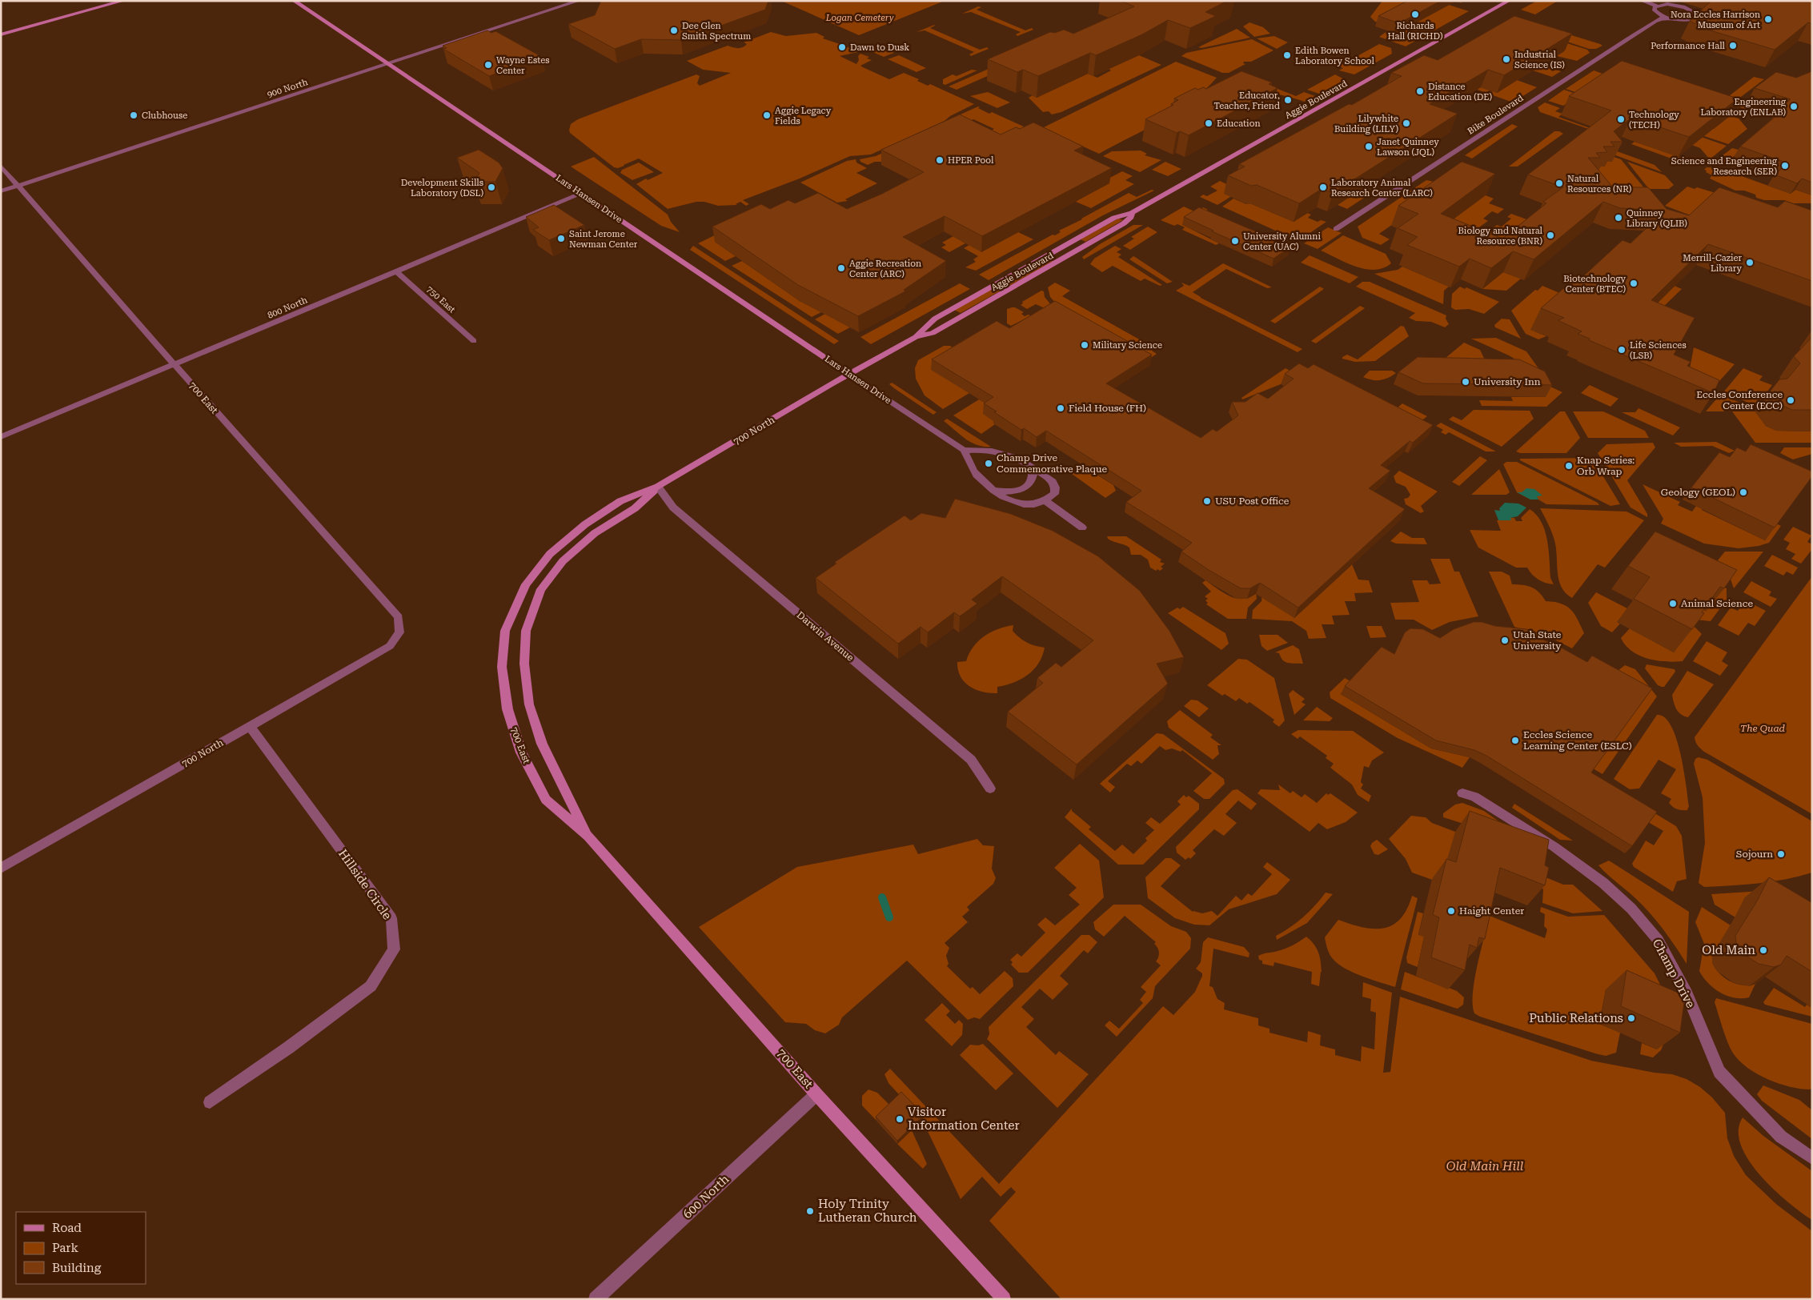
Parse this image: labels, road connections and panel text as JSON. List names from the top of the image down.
{
  "streets": {
    "main road": [
      "Aggie Boulevard",
      "Lars Hansen Drive",
      "700 East",
      "700 North"
    ],
    "street": [
      "900 North",
      "Bike Boulevard",
      "750 East",
      "800 North",
      "Darwin Avenue",
      "Hillside Circle",
      "Champ Drive",
      "600 North"
    ]
  },
  "crossings": [
    ["900 North", "Lars Hansen Drive"],
    ["900 North", "700 East"],
    ["Aggie Boulevard", "Lars Hansen Drive"],
    ["Aggie Boulevard", "700 North"],
    ["Lars Hansen Drive", "800 North"],
    ["Lars Hansen Drive", "700 North"],
    ["750 East", "800 North"],
    ["800 North", "700 East"],
    ["700 East", "700 North"],
    ["700 East", "600 North"],
    ["700 North", "Darwin Avenue"],
    ["700 North", "Hillside Circle"]
  ],
  "parks": ["Logan Cemetery", "The Quad", "Old Main Hill"],
  "places": [
    "Richards Hall (RICHD)",
    "Nora Eccles Harrison Museum of Art",
    "Dee Glen Smith Spectrum",
    "Performance Hall",
    "Dawn to Dusk",
    "Edith Bowen Laboratory School",
    "Industrial Science (IS)",
    "Wayne Estes Center",
    "Distance Education (DE)",
    "Educator, Teacher, Friend",
    "Engineering Laboratory (ENLAB)",
    "Clubhouse",
    "Aggie Legacy Fields",
    "Technology (TECH)",
    "Education",
    "Lilywhite Building (LILY)",
    "Janet Quinney Lawson (JQL)",
    "HPER Pool",
    "Science and Engineering Research (SER)",
    "Natural Resources (NR)",
    "Development Skills Laboratory (DSL)",
    "Laboratory Animal Research Center (LARC)",
    "Quinney Library (QLIB)",
    "Biology and Natural Resource (BNR)",
    "Saint Jerome Newman Center",
    "University Alumni Center (UAC)",
    "Merrill-Cazier Library",
    "Aggie Recreation Center (ARC)",
    "Biotechnology Center (BTEC)",
    "Military Science",
    "Life Sciences (LSB)",
    "University Inn",
    "Eccles Conference Center (ECC)",
    "Field House (FH)",
    "Champ Drive Commemorative Plaque",
    "Knap Series: Orb Wrap",
    "Geology (GEOL)",
    "USU Post Office",
    "Animal Science",
    "Utah State University",
    "Eccles Science Learning Center (ESLC)",
    "Sojourn",
    "Haight Center",
    "Old Main",
    "Public Relations",
    "Visitor Information Center",
    "Holy Trinity Lutheran Church"
  ],
  "legend": ["Road", "Park", "Building"]
}
